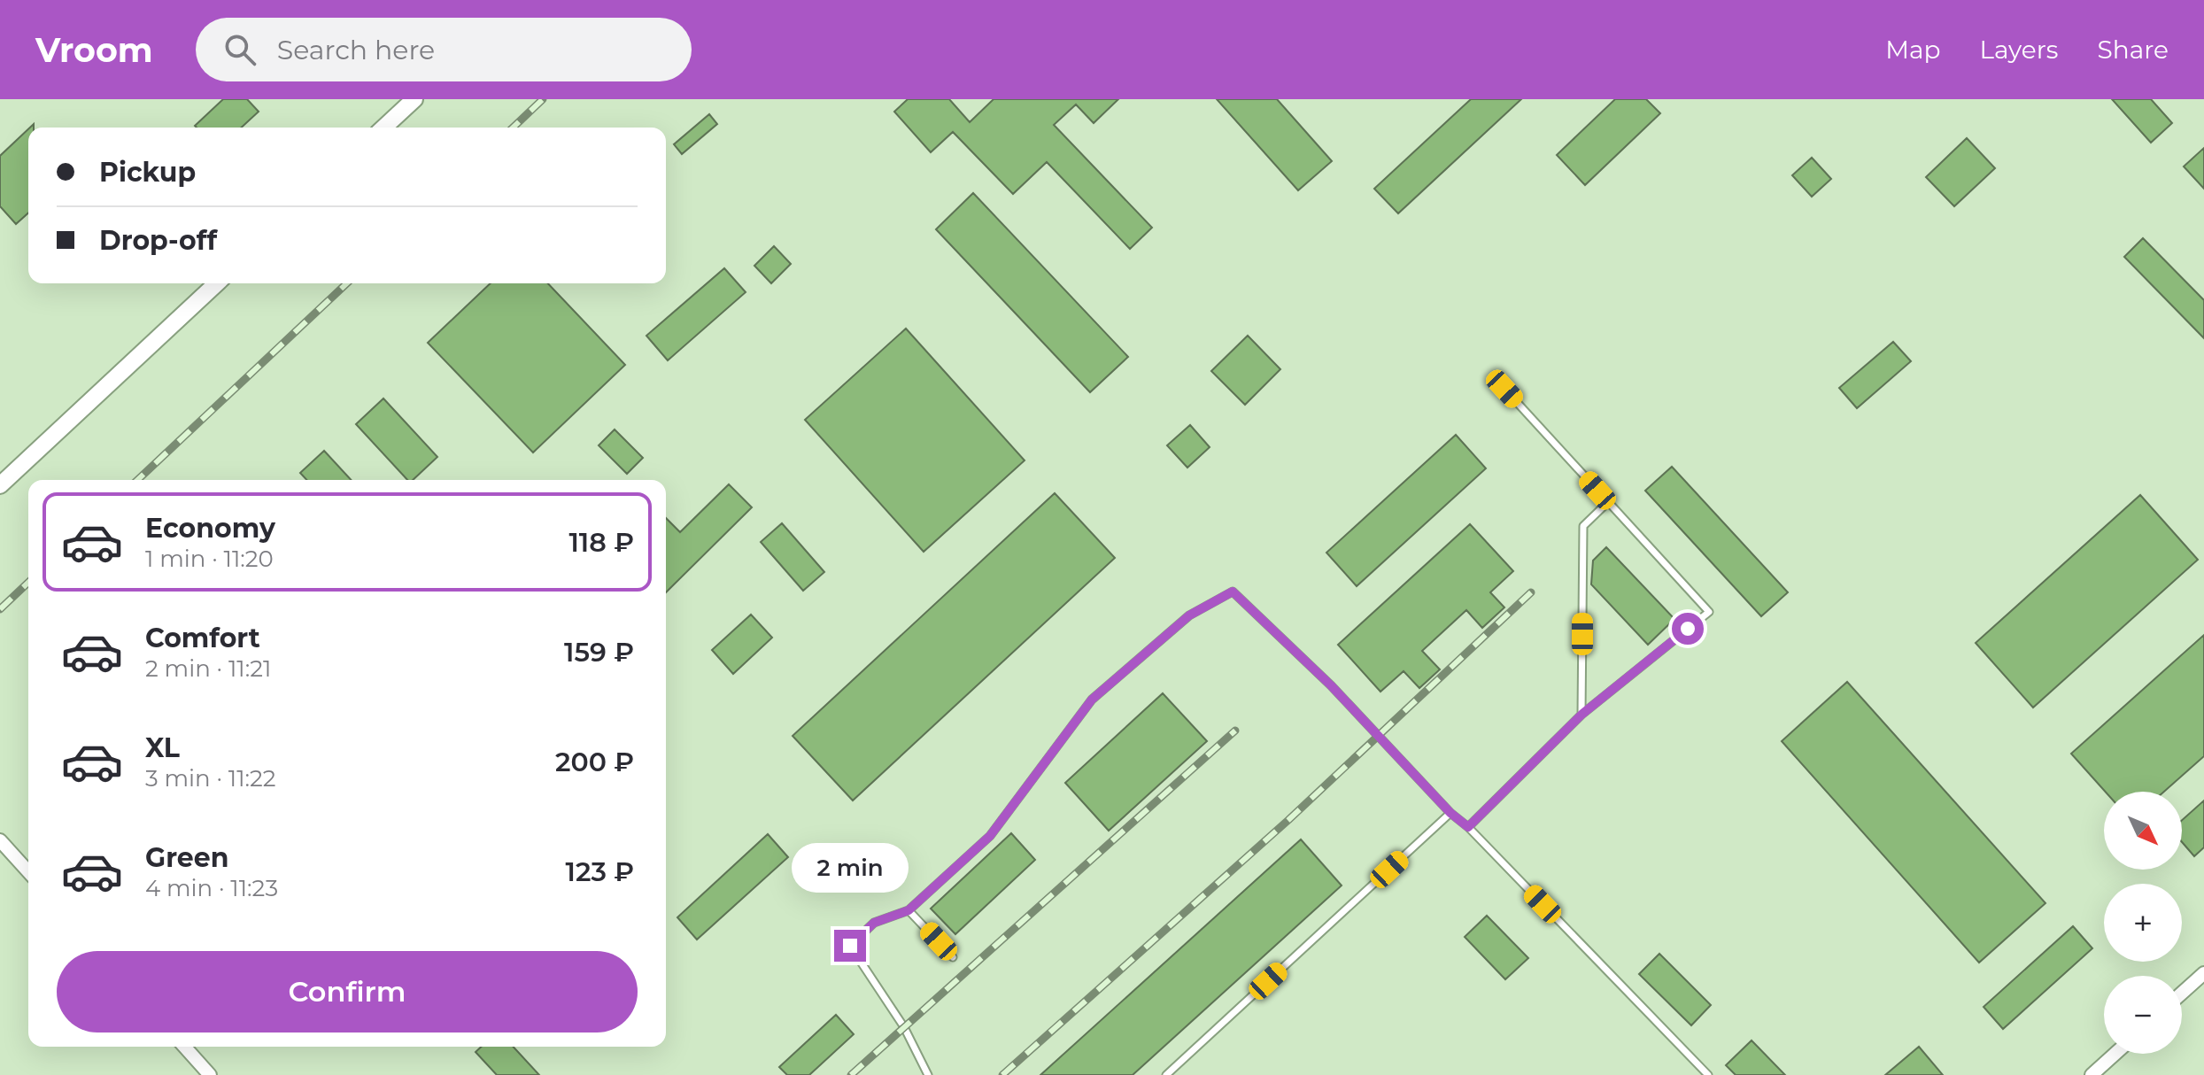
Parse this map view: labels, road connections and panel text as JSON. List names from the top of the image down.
{
  "north": "bottom right",
  "page": {
    "header": "Vroom",
    "search": "Search here",
    "nav": ["Map", "Layers", "Share"],
    "banner": ["Pickup", "Drop-off"],
    "list": [
      {
        "name": "Economy",
        "note": "1 min · 11:20",
        "value": "118 ₽"
      },
      {
        "name": "Comfort",
        "note": "2 min · 11:21",
        "value": "159 ₽"
      },
      {
        "name": "XL",
        "note": "3 min · 11:22",
        "value": "200 ₽"
      },
      {
        "name": "Green",
        "note": "4 min · 11:23",
        "value": "123 ₽"
      }
    ],
    "map_buttons": ["+", "−"],
    "bubble": "2 min",
    "buttons": "Confirm"
  }
}
